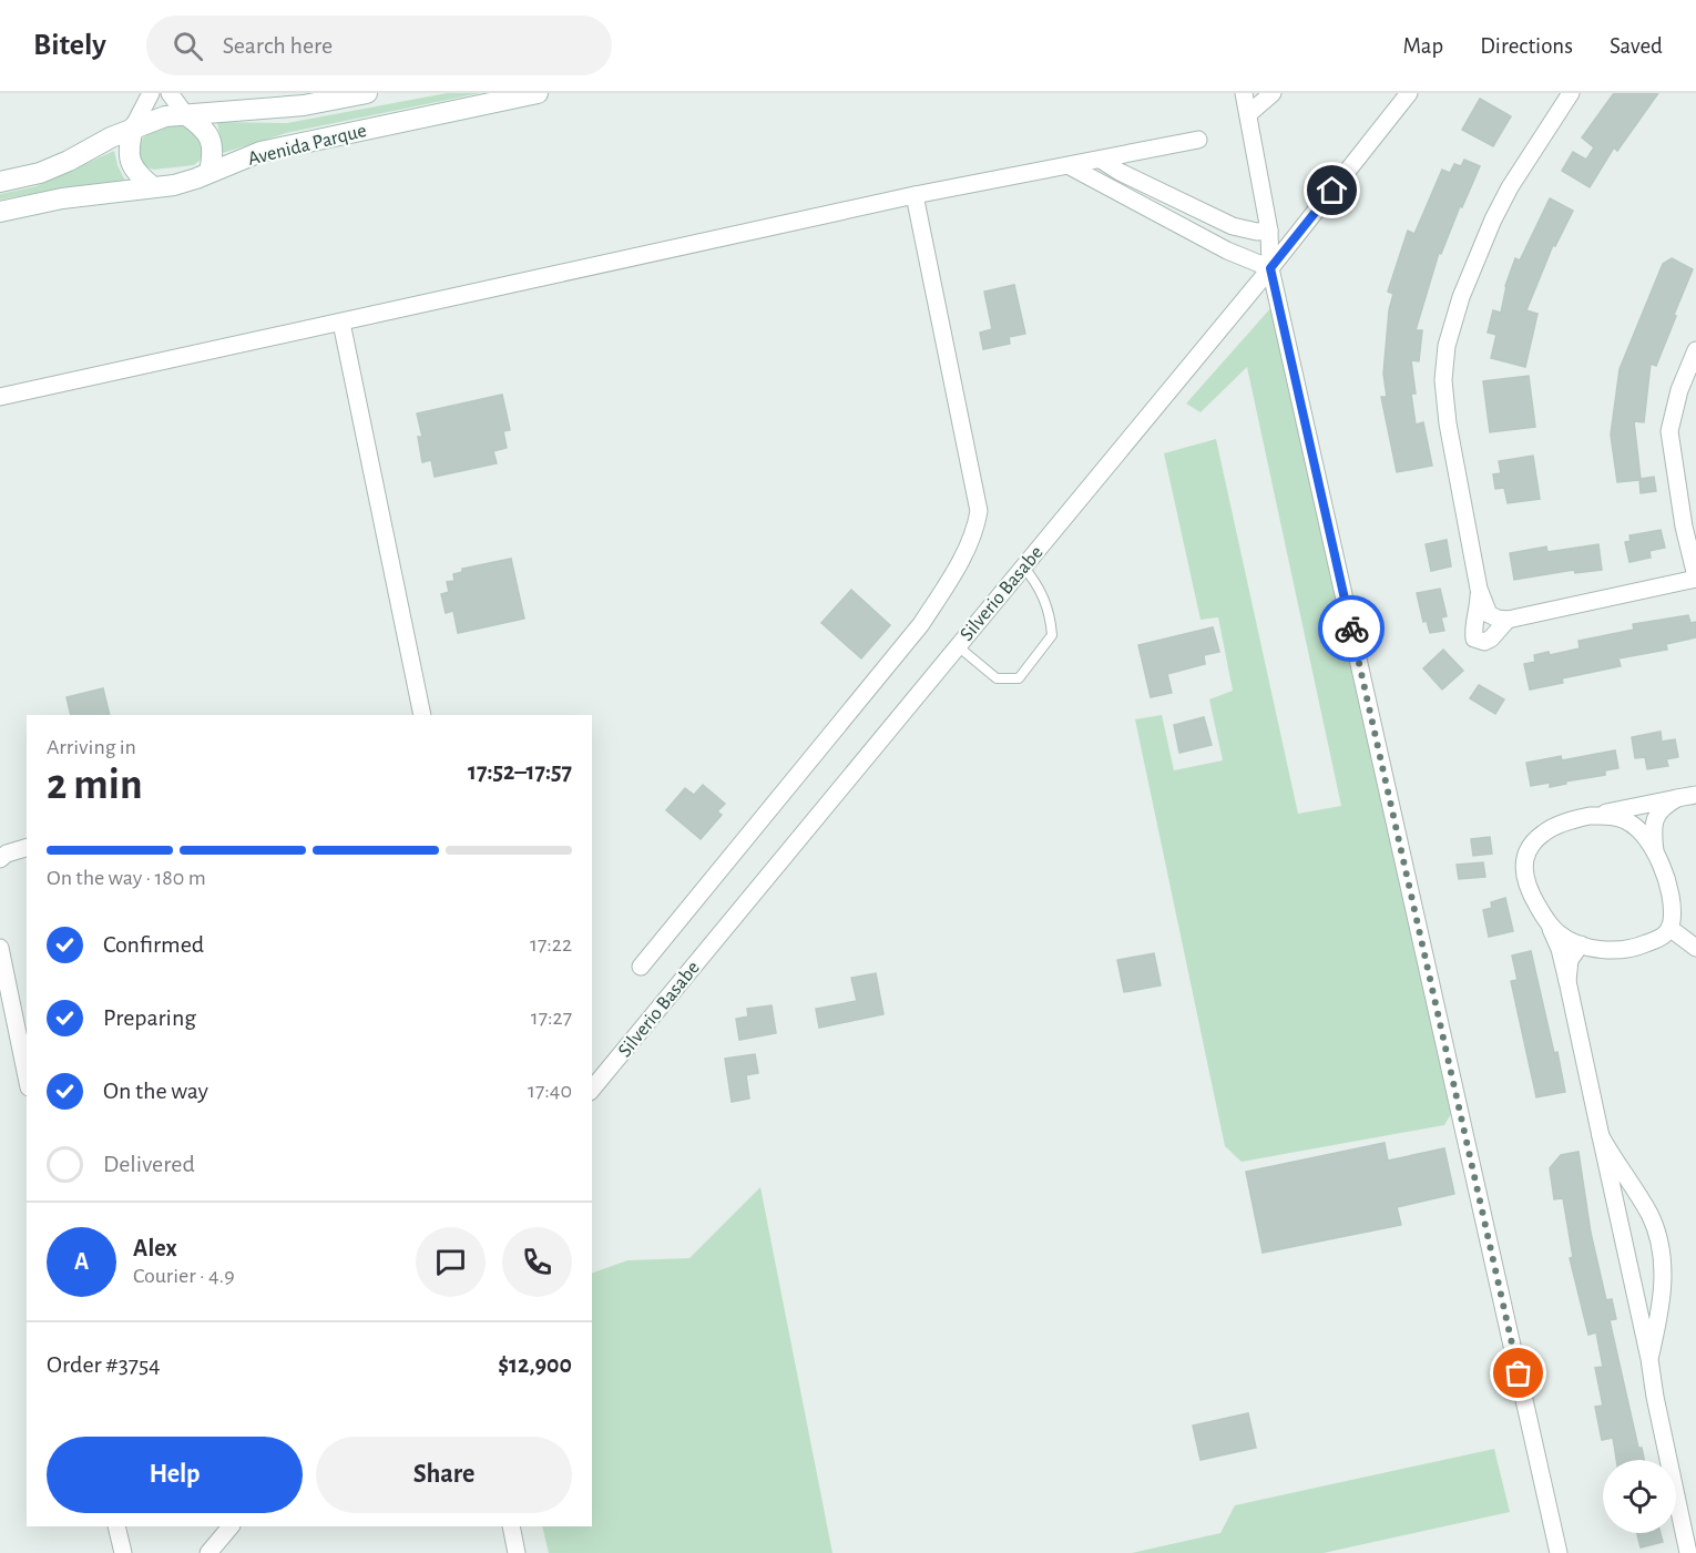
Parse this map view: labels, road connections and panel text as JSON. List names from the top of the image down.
{
  "streets": {
    "street": ["Avenida Parque", "Silverio Basabe"]
  },
  "page": {
    "header": "Bitely",
    "search": "Search here",
    "nav": ["Map", "Directions", "Saved"],
    "heading": ["2 min", "Arriving in", "17:52–17:57"],
    "panel": [
      "Alex",
      "Courier · 4.9",
      "Order #3754",
      "$12,900"
    ],
    "bar": "On the way · 180 m",
    "list": [
      ["Confirmed", "17:22"],
      ["Preparing", "17:27"],
      ["On the way", "17:40"],
      "Delivered"
    ],
    "round": "A",
    "buttons": ["Help", "Share"]
  }
}
